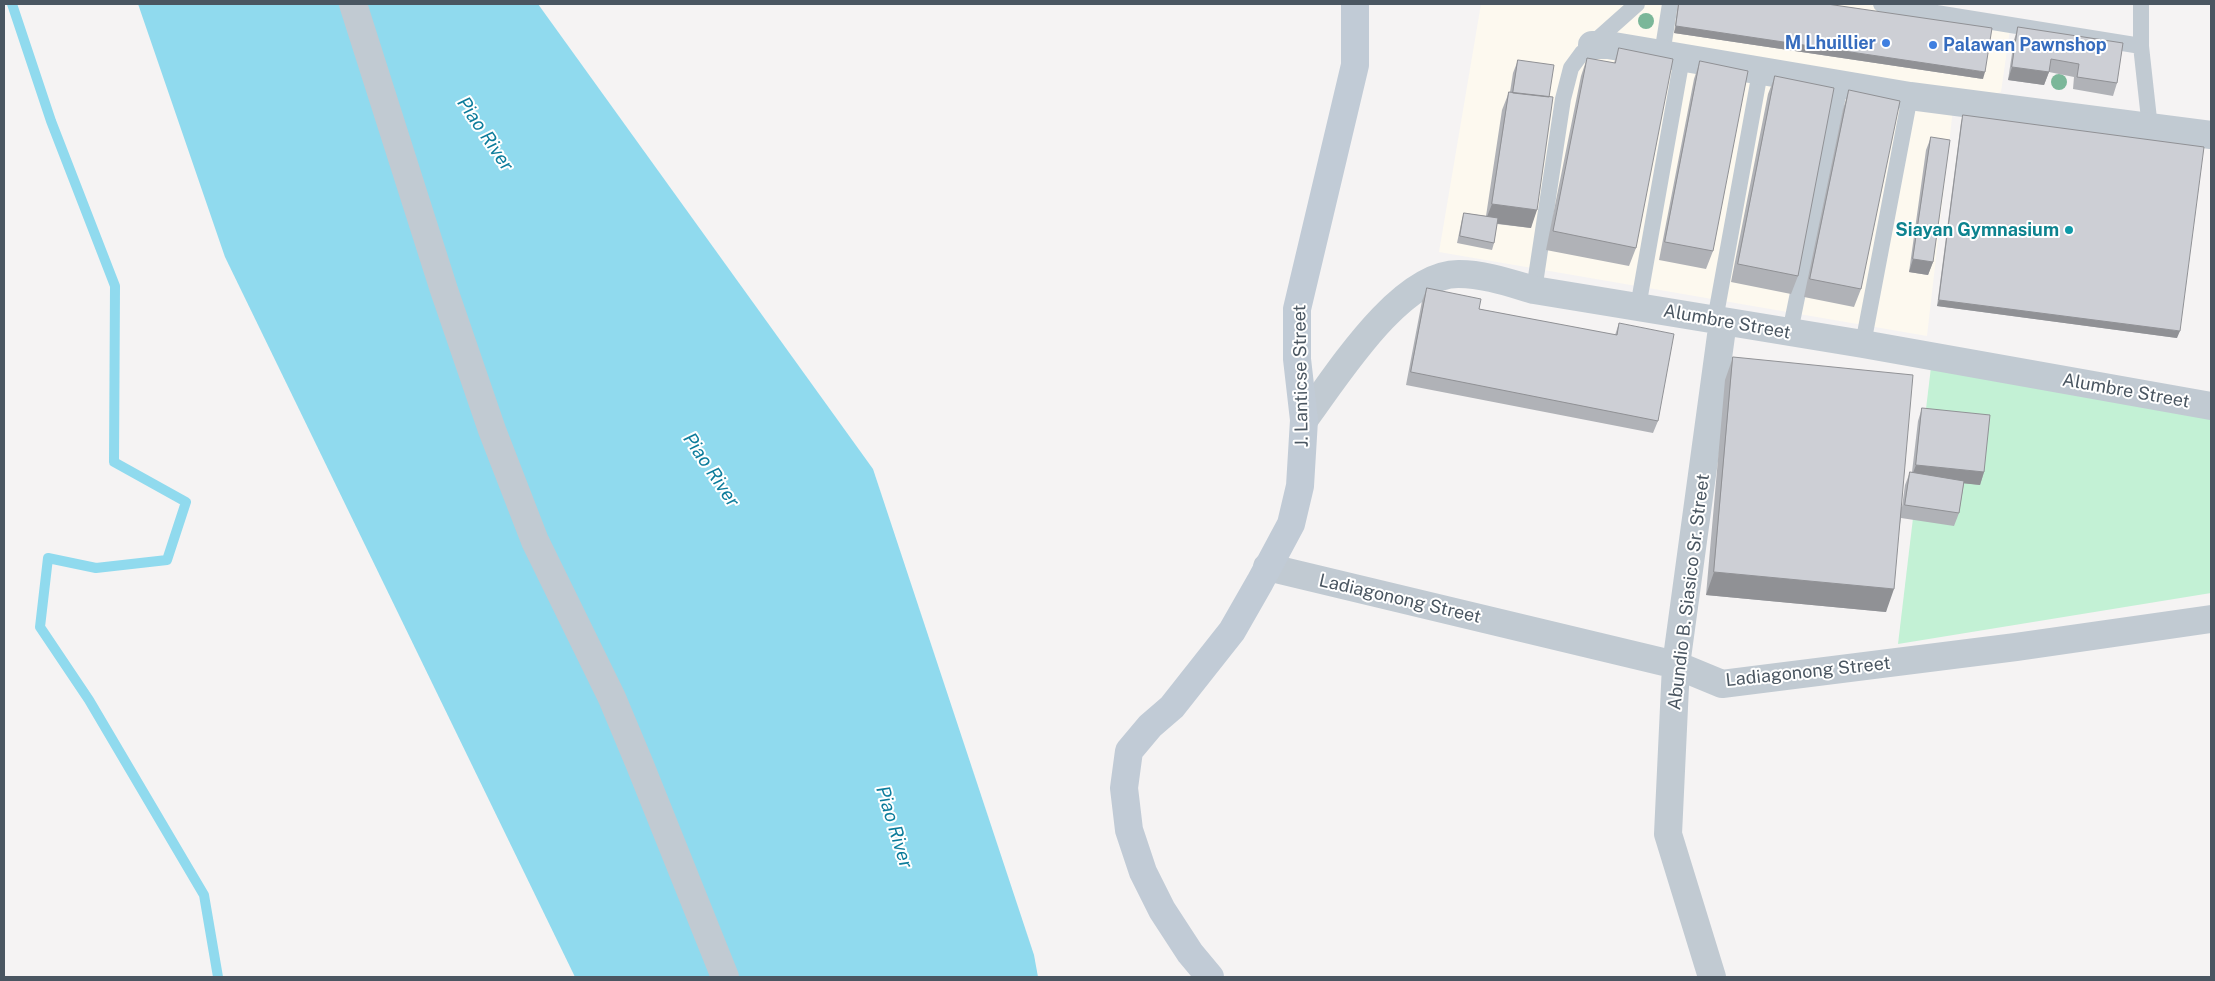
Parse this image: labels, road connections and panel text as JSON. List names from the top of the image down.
{
  "streets": {
    "street": [
      "Alumbre Street",
      "J. Lanticse Street",
      "Abundio B. Siasico Sr. Street",
      "Ladiagonong Street"
    ]
  },
  "crossings": [
    ["Alumbre Street", "J. Lanticse Street"],
    ["Alumbre Street", "Abundio B. Siasico Sr. Street"],
    ["J. Lanticse Street", "Ladiagonong Street"],
    ["Abundio B. Siasico Sr. Street", "Ladiagonong Street"]
  ],
  "water": ["Piao River"],
  "places": ["M Lhuillier", "Palawan Pawnshop", "Siayan Gymnasium"]
}
